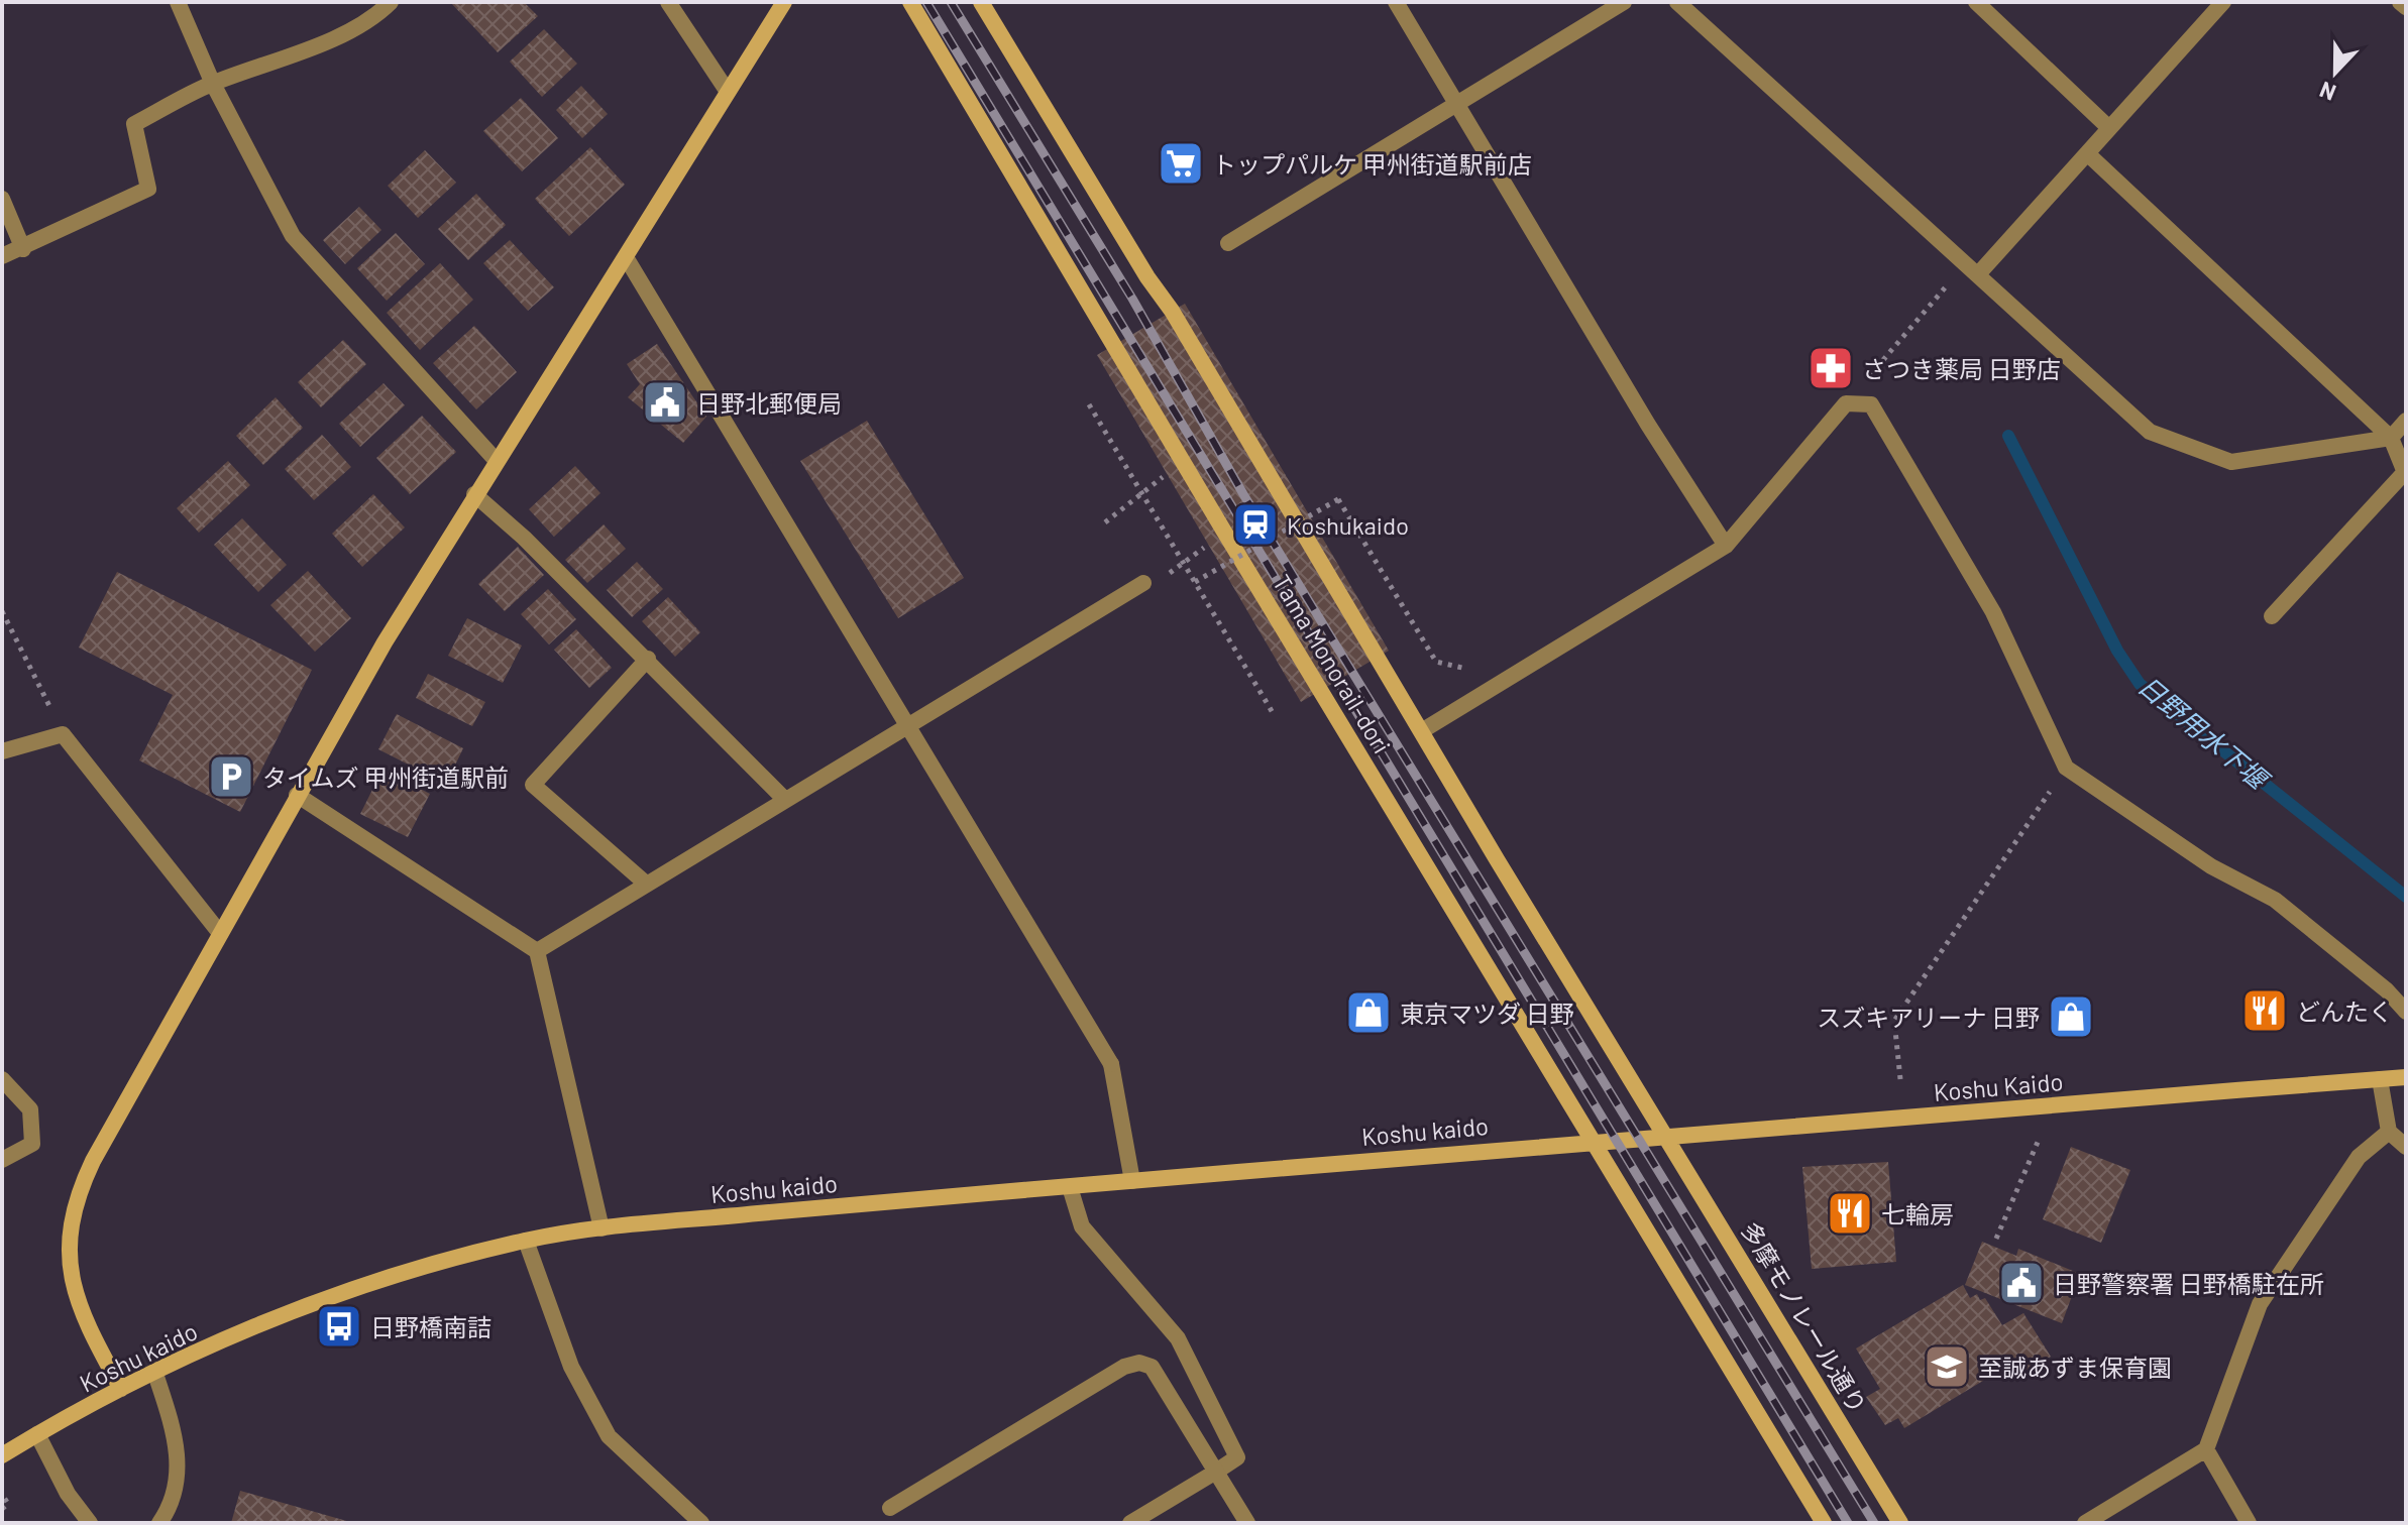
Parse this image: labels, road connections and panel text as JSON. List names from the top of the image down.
{
  "streets": {
    "main road": [
      "Tama Monorail-dori",
      "Koshu Kaido",
      "Koshu kaido",
      "多摩モノレール通り"
    ]
  },
  "crossings": [
    ["Tama Monorail-dori", "Koshu Kaido"],
    ["Tama Monorail-dori", "Koshu kaido"],
    ["Tama Monorail-dori", "多摩モノレール通り"],
    ["Koshu Kaido", "Koshu kaido"],
    ["Koshu Kaido", "多摩モノレール通り"]
  ],
  "water": ["日野用水下堰"],
  "places": {
    "supermarket": ["トップパルケ 甲州街道駅前店"],
    "pharmacy": ["さつき薬局 日野店"],
    "public building": ["日野北郵便局", "日野警察署 日野橋駐在所"],
    "station": ["Koshukaido"],
    "parking": ["タイムズ 甲州街道駅前"],
    "restaurant": ["どんたく", "七輪房"],
    "shop": ["東京マツダ 日野", "スズキアリーナ 日野"],
    "bus stop": ["日野橋南詰"],
    "school or university": ["至誠あずま保育園"]
  },
  "north": "bottom"
}
